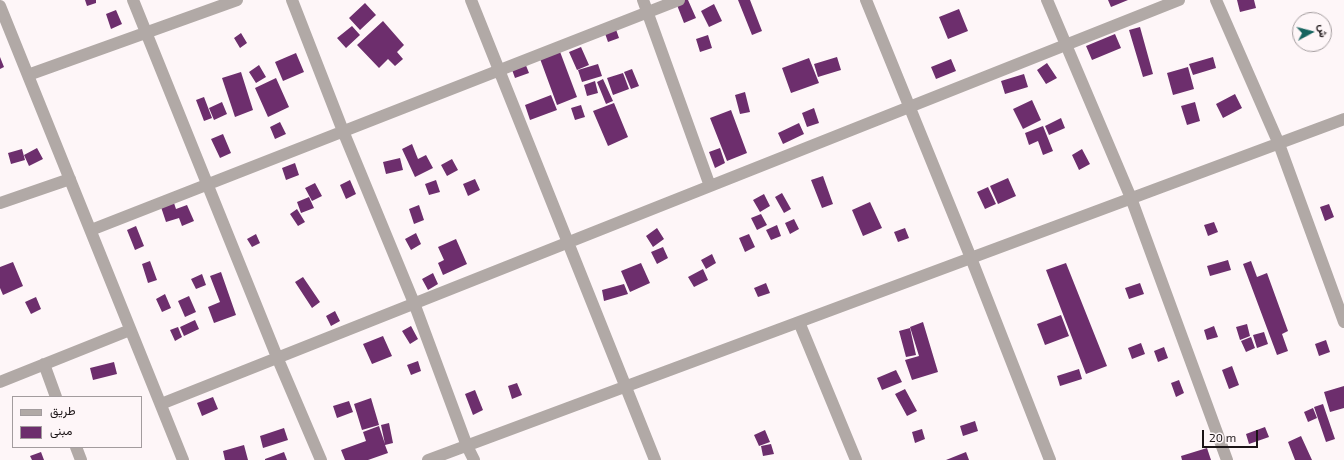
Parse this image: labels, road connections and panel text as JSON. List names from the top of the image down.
{
  "legend": ["طريق", "مبنى"],
  "scale_bar": "20 m",
  "north": "right"
}
